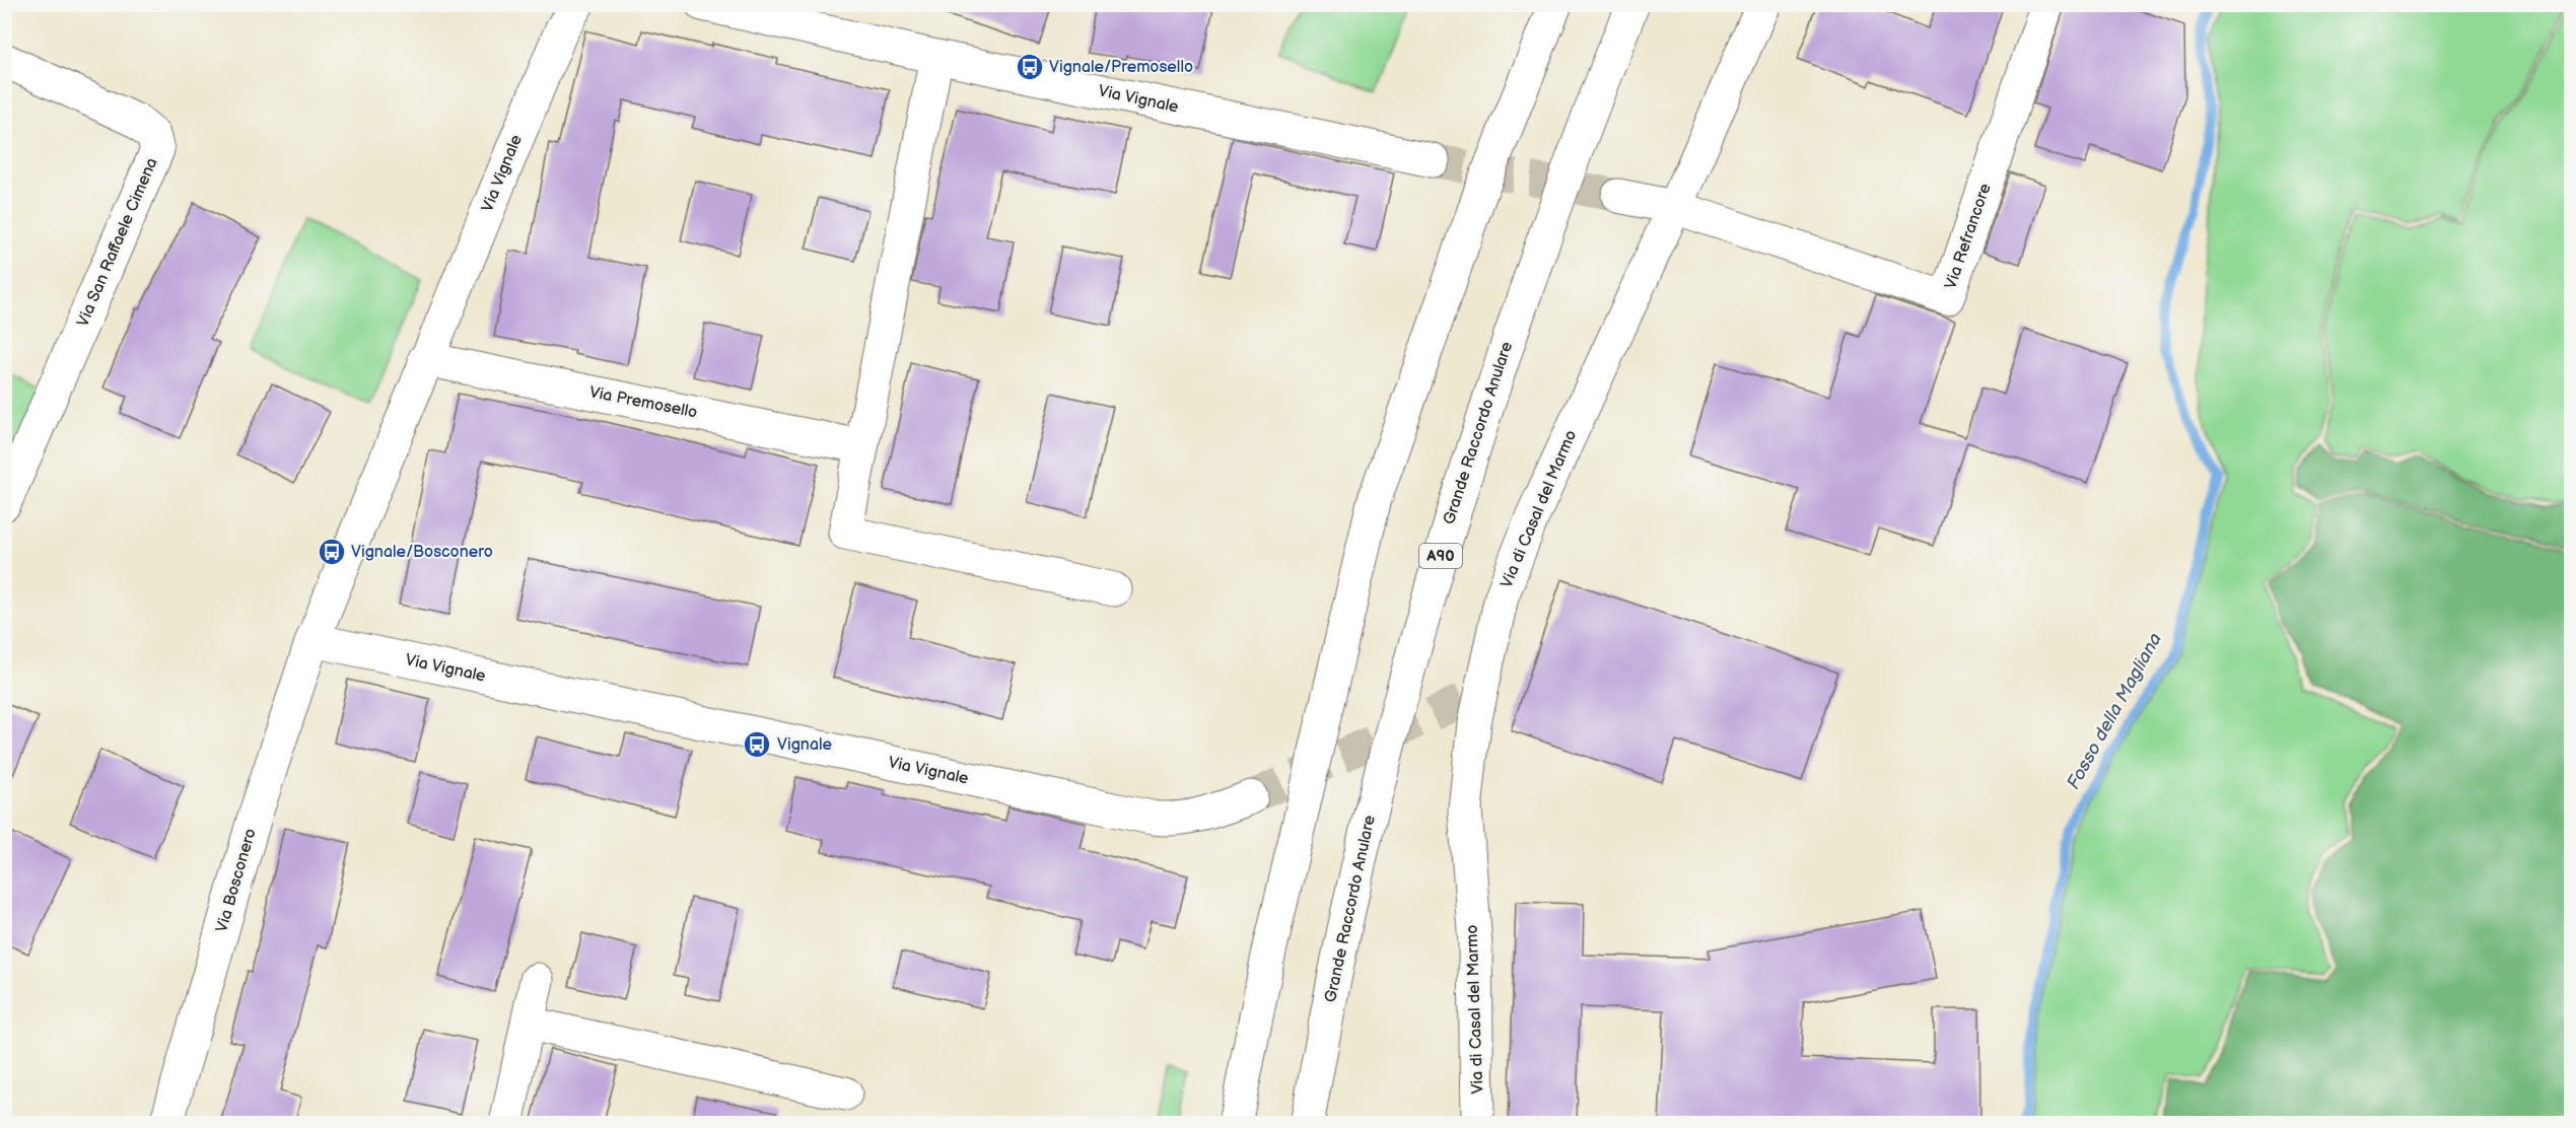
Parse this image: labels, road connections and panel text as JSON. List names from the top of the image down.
{
  "streets": {
    "main road": [
      "Via Vignale",
      "Via Refrancore",
      "Via San Raffaele Cimena",
      "Via Premosello",
      "Grande Raccordo Anulare",
      "Via di Casal del Marmo",
      "A90",
      "Via Bosconero"
    ]
  },
  "crossings": [
    ["Via Vignale", "Via Premosello"],
    ["Via Vignale", "Via Bosconero"],
    ["Via Refrancore", "Via di Casal del Marmo"]
  ],
  "water": ["Fosso della Magliana"],
  "places": {
    "bus stop": ["Vignale/Premosello", "Vignale/Bosconero", "Vignale"]
  }
}
